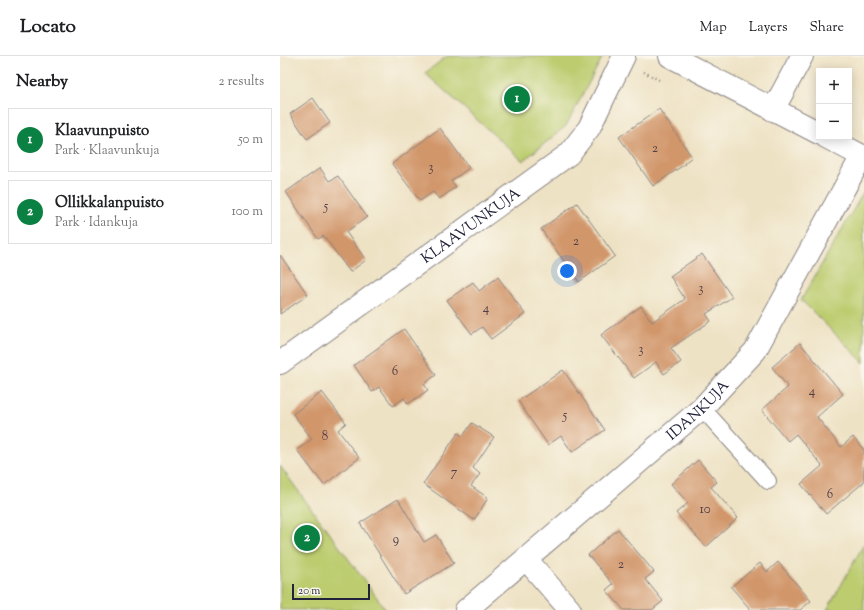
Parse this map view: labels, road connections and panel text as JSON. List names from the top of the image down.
{
  "streets": {
    "street": ["KLAAVUNKUJA", "IDANKUJA"]
  },
  "house_numbers": [
    "2",
    "3",
    "5",
    "2",
    "3",
    "4",
    "3",
    "6",
    "4",
    "5",
    "8",
    "7",
    "6",
    "10",
    "9",
    "2"
  ],
  "scale_bar": "20 m",
  "page": {
    "header": "Locato",
    "nav": ["Map", "Layers", "Share"],
    "heading": ["Nearby", "2 results"],
    "map_buttons": ["+", "−"],
    "pins": ["1", "2"],
    "list": [
      {
        "mark": "1",
        "name": "Klaavunpuisto",
        "note": "Park · Klaavunkuja",
        "value": "50 m"
      },
      {
        "mark": "2",
        "name": "Ollikkalanpuisto",
        "note": "Park · Idankuja",
        "value": "100 m"
      }
    ],
    "scale": "20 m"
  }
}
